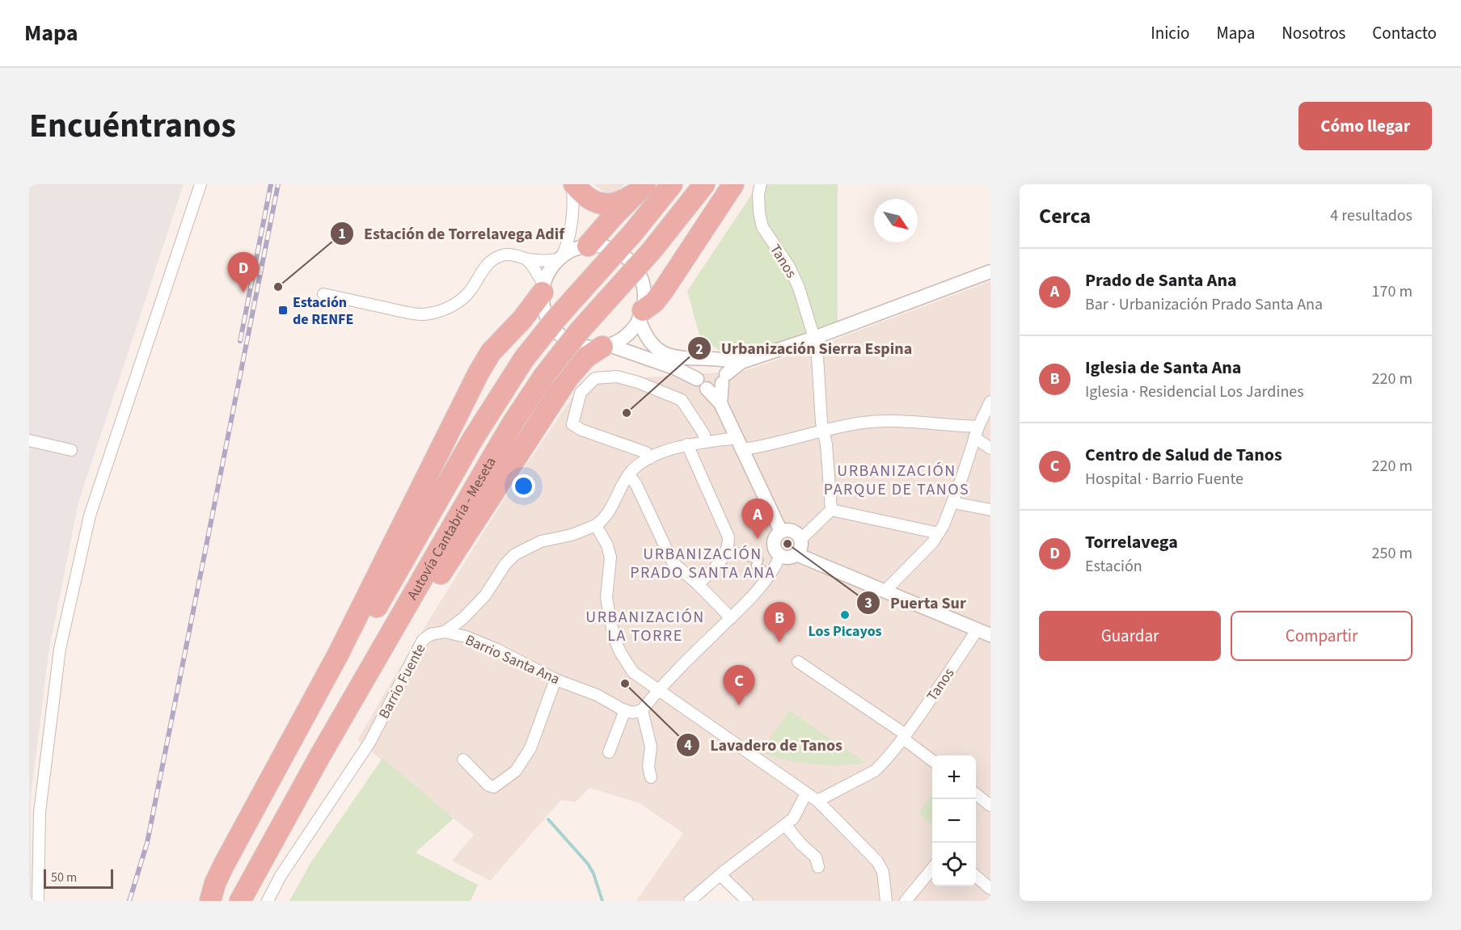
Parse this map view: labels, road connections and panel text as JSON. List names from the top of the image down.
{
  "streets": {
    "highway": ["Autovía Cantabria - Meseta"],
    "street": ["Tanos", "Barrio Santa Ana", "Barrio Fuente"]
  },
  "crossings": [
    ["Tanos", "Barrio Santa Ana"],
    ["Barrio Santa Ana", "Barrio Fuente"]
  ],
  "districts": ["URBANIZACIÓN PARQUE DE TANOS", "URBANIZACIÓN PRADO SANTA ANA", "URBANIZACIÓN LA TORRE"],
  "places": {
    "other": [
      "Estación de Torrelavega Adif",
      "Urbanización Sierra Espina",
      "Puerta Sur",
      "Los Picayos",
      "Lavadero de Tanos"
    ],
    "transit": ["Estación de RENFE"]
  },
  "scale_bar": "50 m",
  "north": "bottom right",
  "page": {
    "header": "Mapa",
    "nav": [
      "Inicio",
      "Mapa",
      "Nosotros",
      "Contacto"
    ],
    "title": "Encuéntranos",
    "buttons": [
      "Cómo llegar",
      ["Guardar", "Compartir"]
    ],
    "heading": ["Cerca", "4 resultados"],
    "list": [
      {
        "mark": "A",
        "name": "Prado de Santa Ana",
        "note": "Bar · Urbanización Prado Santa Ana",
        "value": "170 m"
      },
      {
        "mark": "B",
        "name": "Iglesia de Santa Ana",
        "note": "Iglesia · Residencial Los Jardines",
        "value": "220 m"
      },
      {
        "mark": "C",
        "name": "Centro de Salud de Tanos",
        "note": "Hospital · Barrio Fuente",
        "value": "220 m"
      },
      {
        "mark": "D",
        "name": "Torrelavega",
        "note": "Estación",
        "value": "250 m"
      }
    ],
    "pins": [
      "D",
      "A",
      "B",
      "C"
    ],
    "map_buttons": ["+", "−"],
    "scale": "50 m"
  }
}
